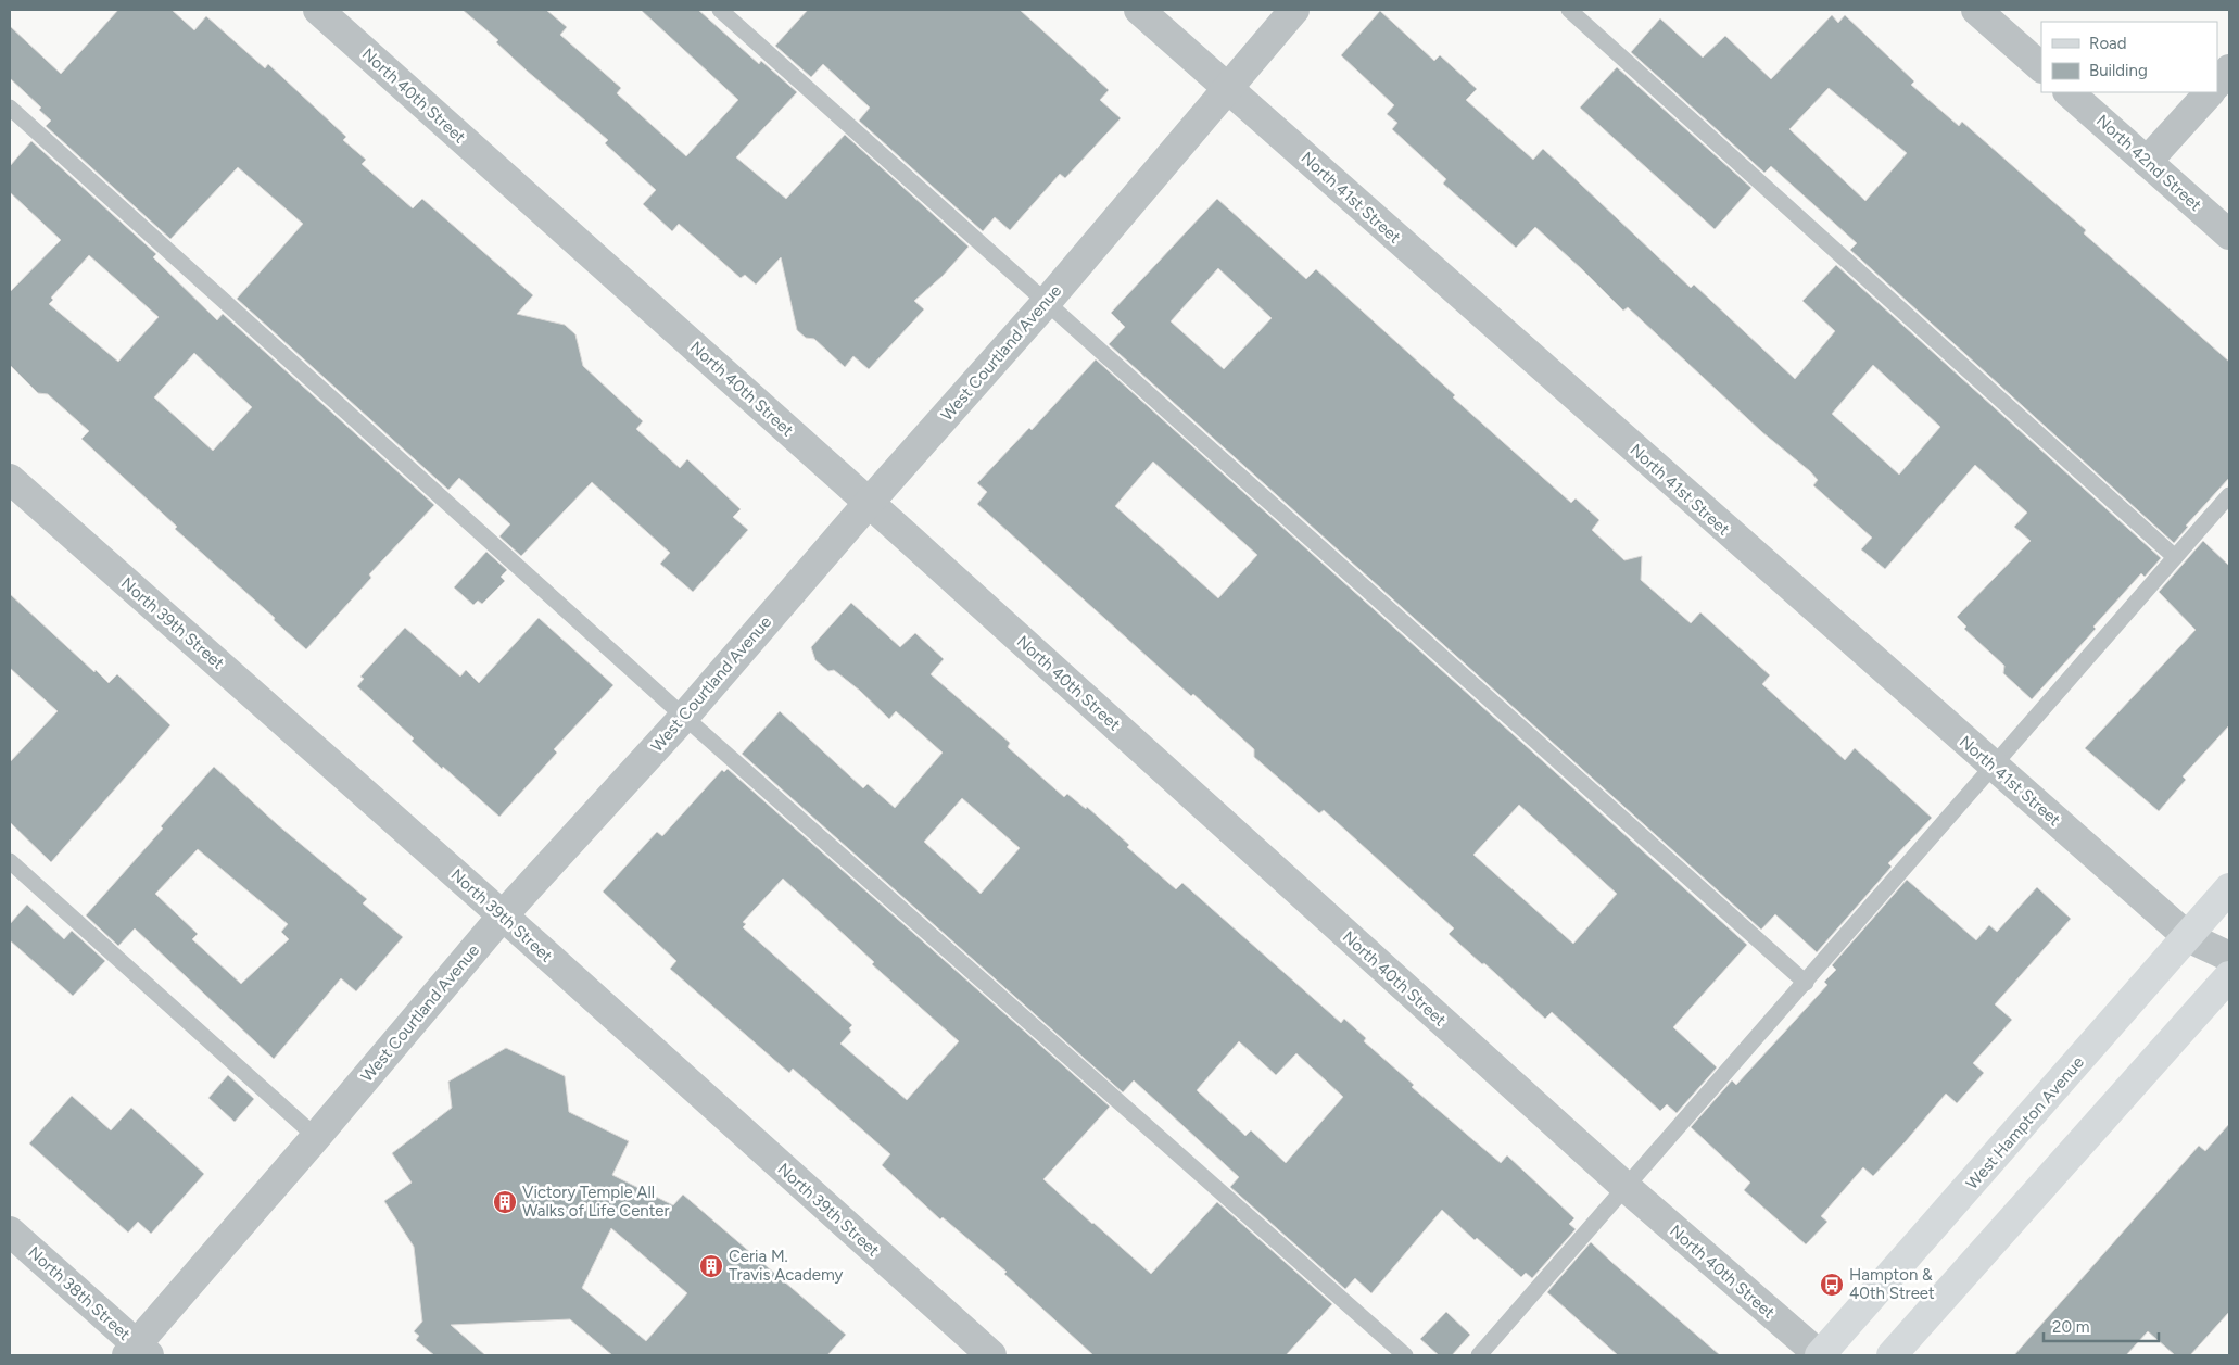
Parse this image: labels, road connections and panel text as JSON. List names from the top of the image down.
{
  "streets": {
    "main road": ["West Hampton Avenue"],
    "street": [
      "North 40th Street",
      "North 42nd Street",
      "North 41st Street",
      "West Courtland Avenue",
      "North 39th Street",
      "North 38th Street"
    ]
  },
  "crossings": [
    ["North 40th Street", "West Courtland Avenue"],
    ["North 40th Street", "West Hampton Avenue"],
    ["North 41st Street", "West Courtland Avenue"],
    ["North 41st Street", "West Hampton Avenue"],
    ["West Courtland Avenue", "North 39th Street"],
    ["West Courtland Avenue", "North 38th Street"]
  ],
  "places": {
    "building": ["Victory Temple All Walks of Life Center", "Ceria M. Travis Academy"],
    "bus stop": ["Hampton & 40th Street"]
  },
  "legend": ["Road", "Building"],
  "scale_bar": "20 m"
}
